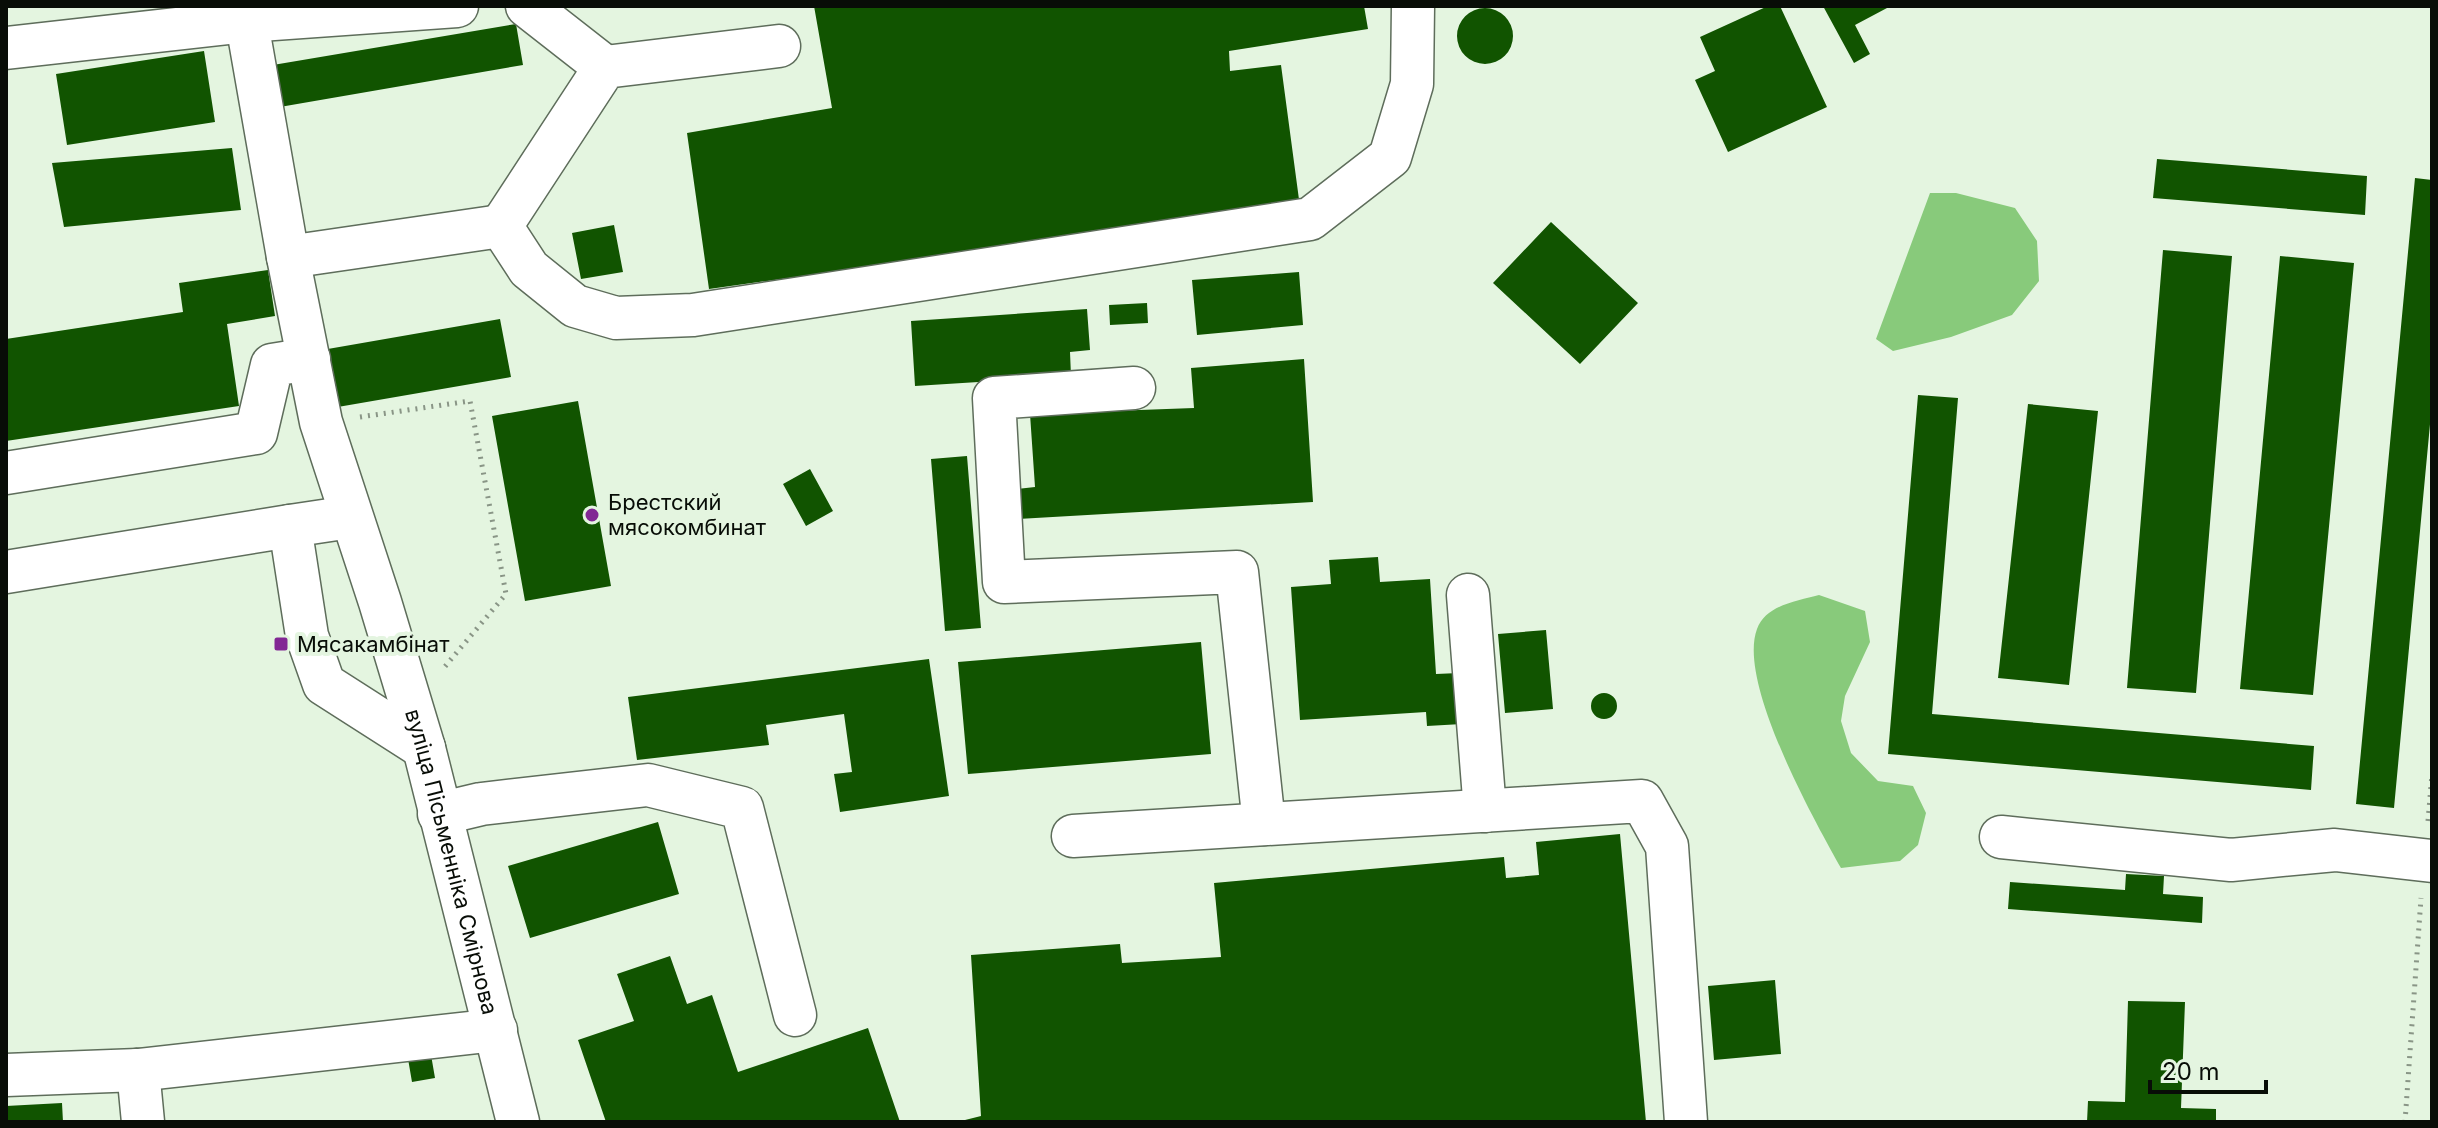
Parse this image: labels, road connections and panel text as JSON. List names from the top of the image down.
{
  "streets": {
    "street": ["вуліца Пісьменніка Смірнова"]
  },
  "places": {
    "other": ["Брестский мясокомбинат"],
    "transit": ["Мясакамбінат"]
  },
  "scale_bar": "20 m"
}
